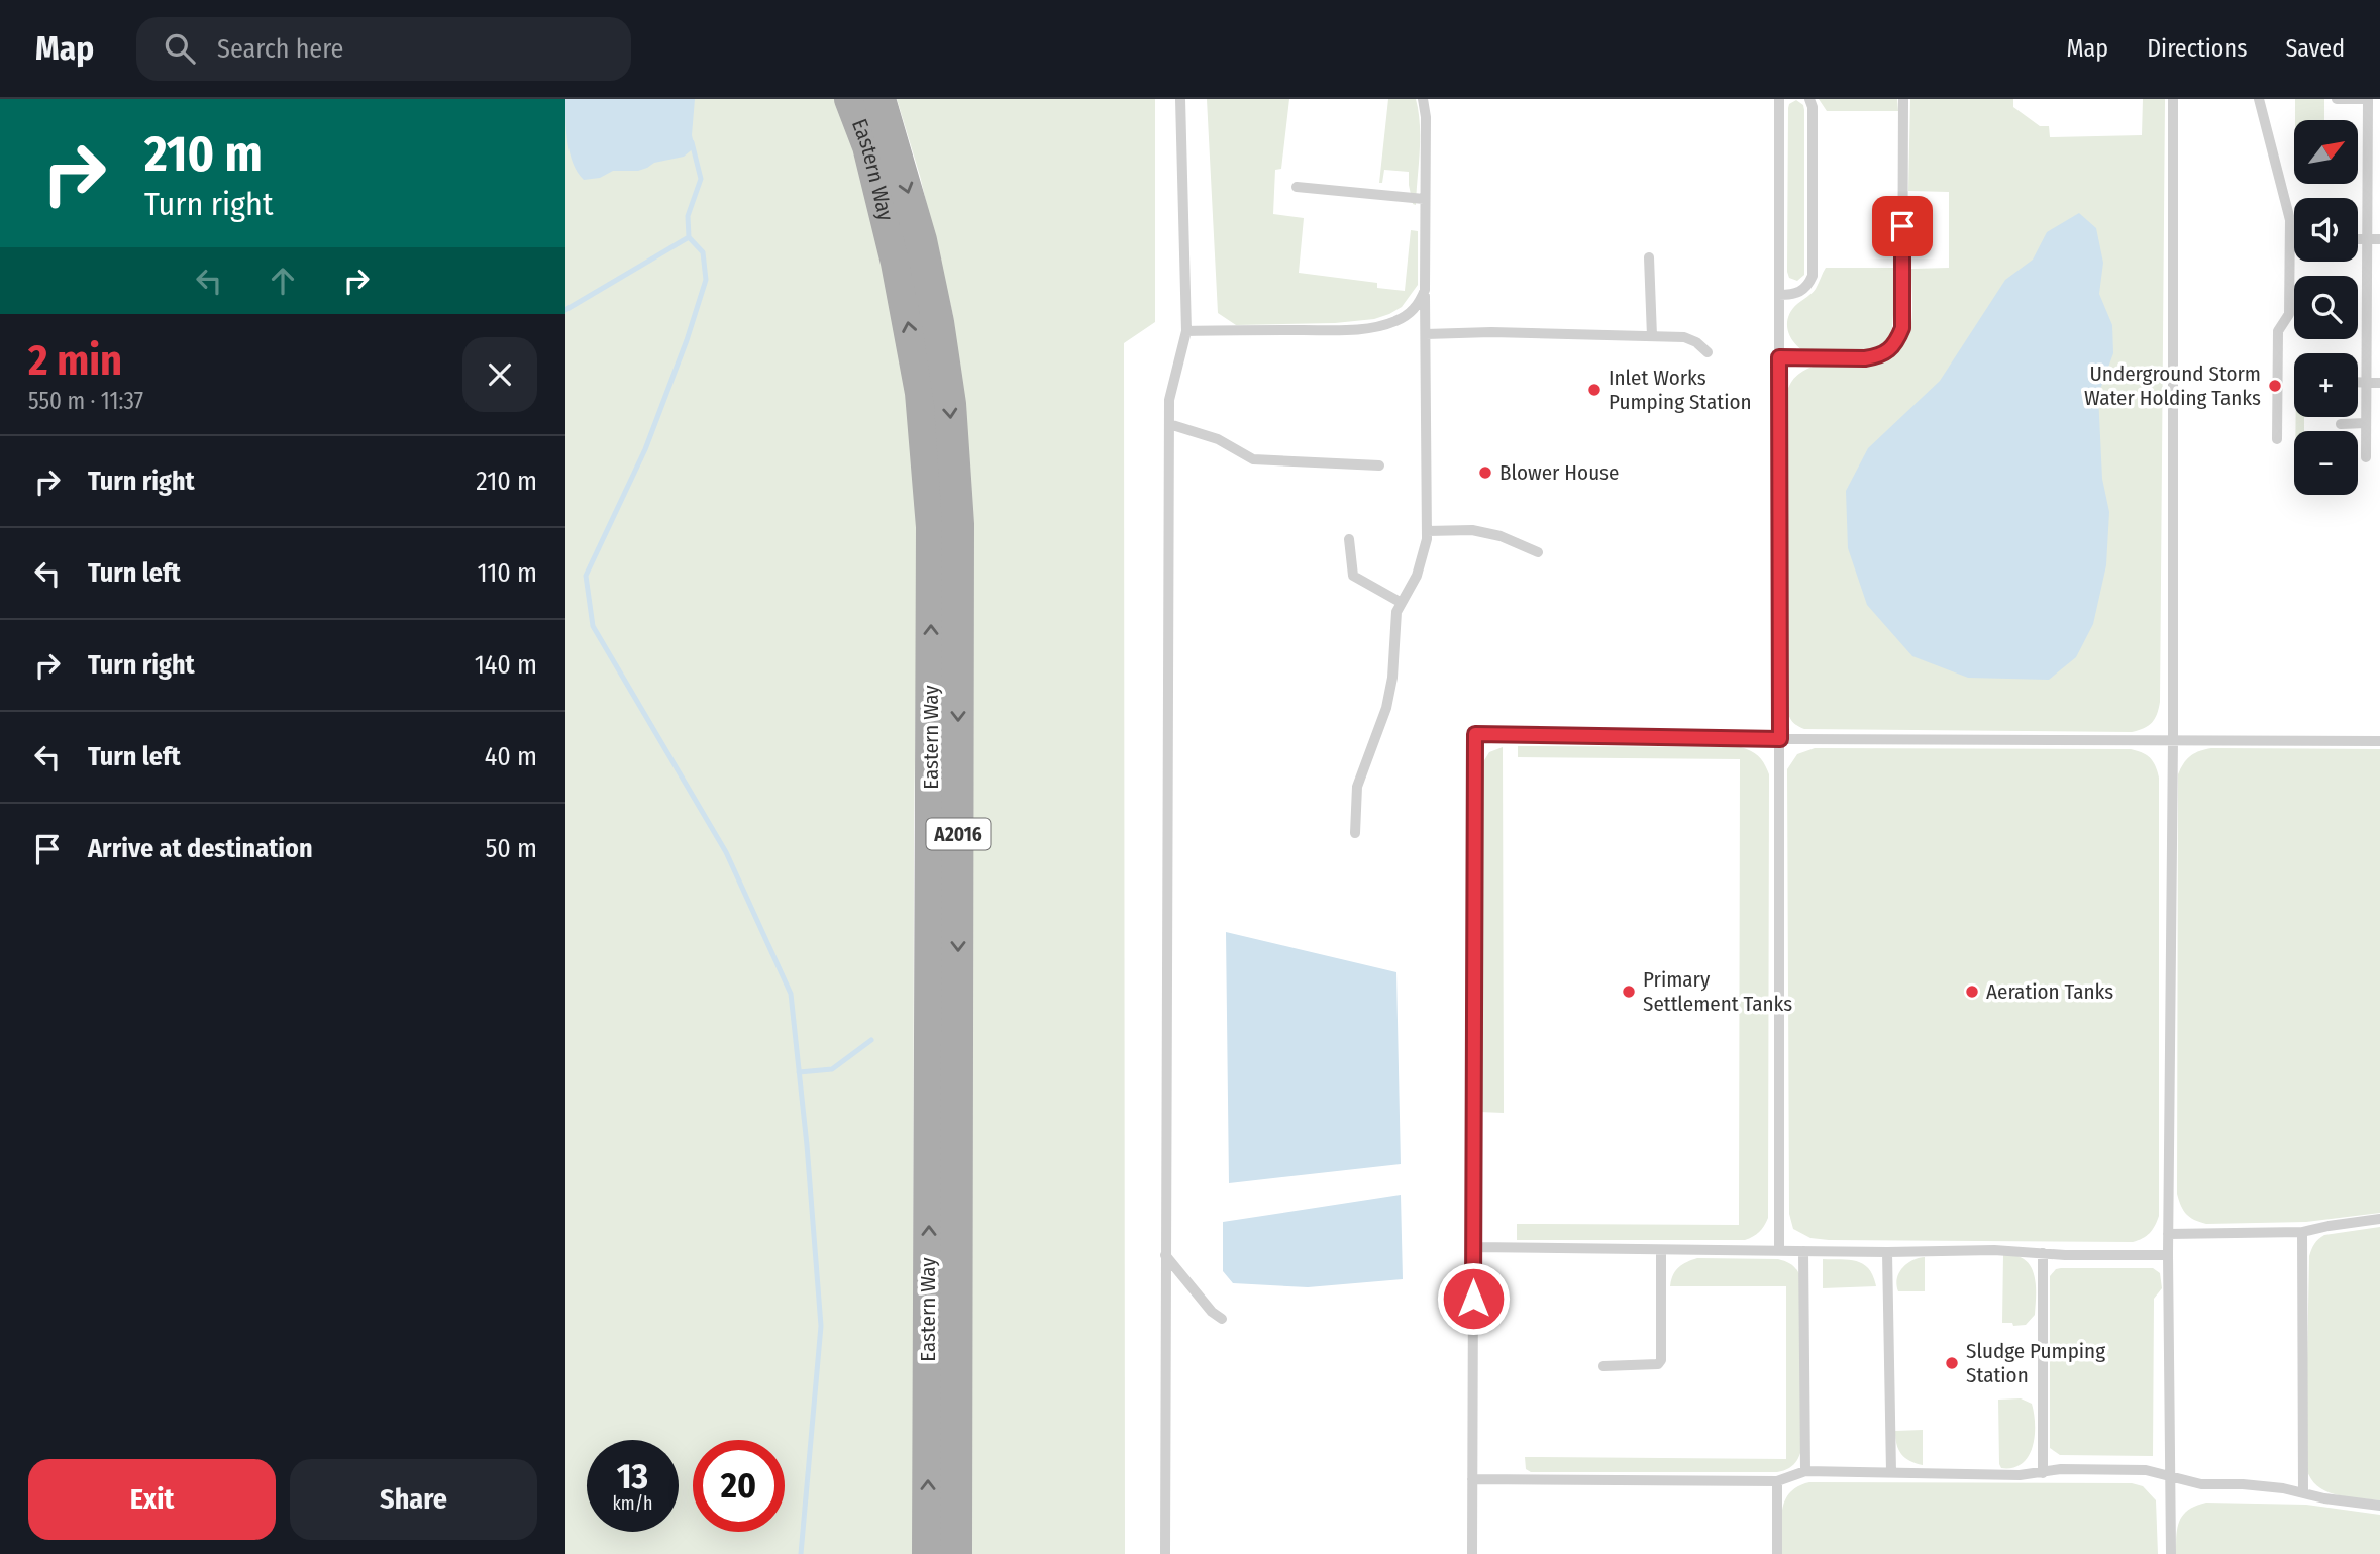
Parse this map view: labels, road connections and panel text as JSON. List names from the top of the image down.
{
  "streets": {
    "main road": ["Eastern Way", "A2016"]
  },
  "places": [
    "Underground Storm Water Holding Tanks",
    "Inlet Works Pumping Station",
    "Blower House",
    "Primary Settlement Tanks",
    "Aeration Tanks",
    "Sludge Pumping Station"
  ],
  "north": "top right",
  "page": {
    "header": "Map",
    "search": "Search here",
    "nav": ["Map", "Directions", "Saved"],
    "turn": ["210 m", "Turn right"],
    "map_buttons": ["+", "−"],
    "heading": ["2 min", "550 m · 11:37"],
    "list": [
      {
        "name": "Turn right",
        "value": "210 m"
      },
      {
        "name": "Turn left",
        "value": "110 m"
      },
      {
        "name": "Turn right",
        "value": "140 m"
      },
      {
        "name": "Turn left",
        "value": "40 m"
      },
      {
        "name": "Arrive at destination",
        "value": "50 m"
      }
    ],
    "speed": "13 km/h",
    "limit": "20",
    "buttons": ["Exit", "Share"]
  }
}
